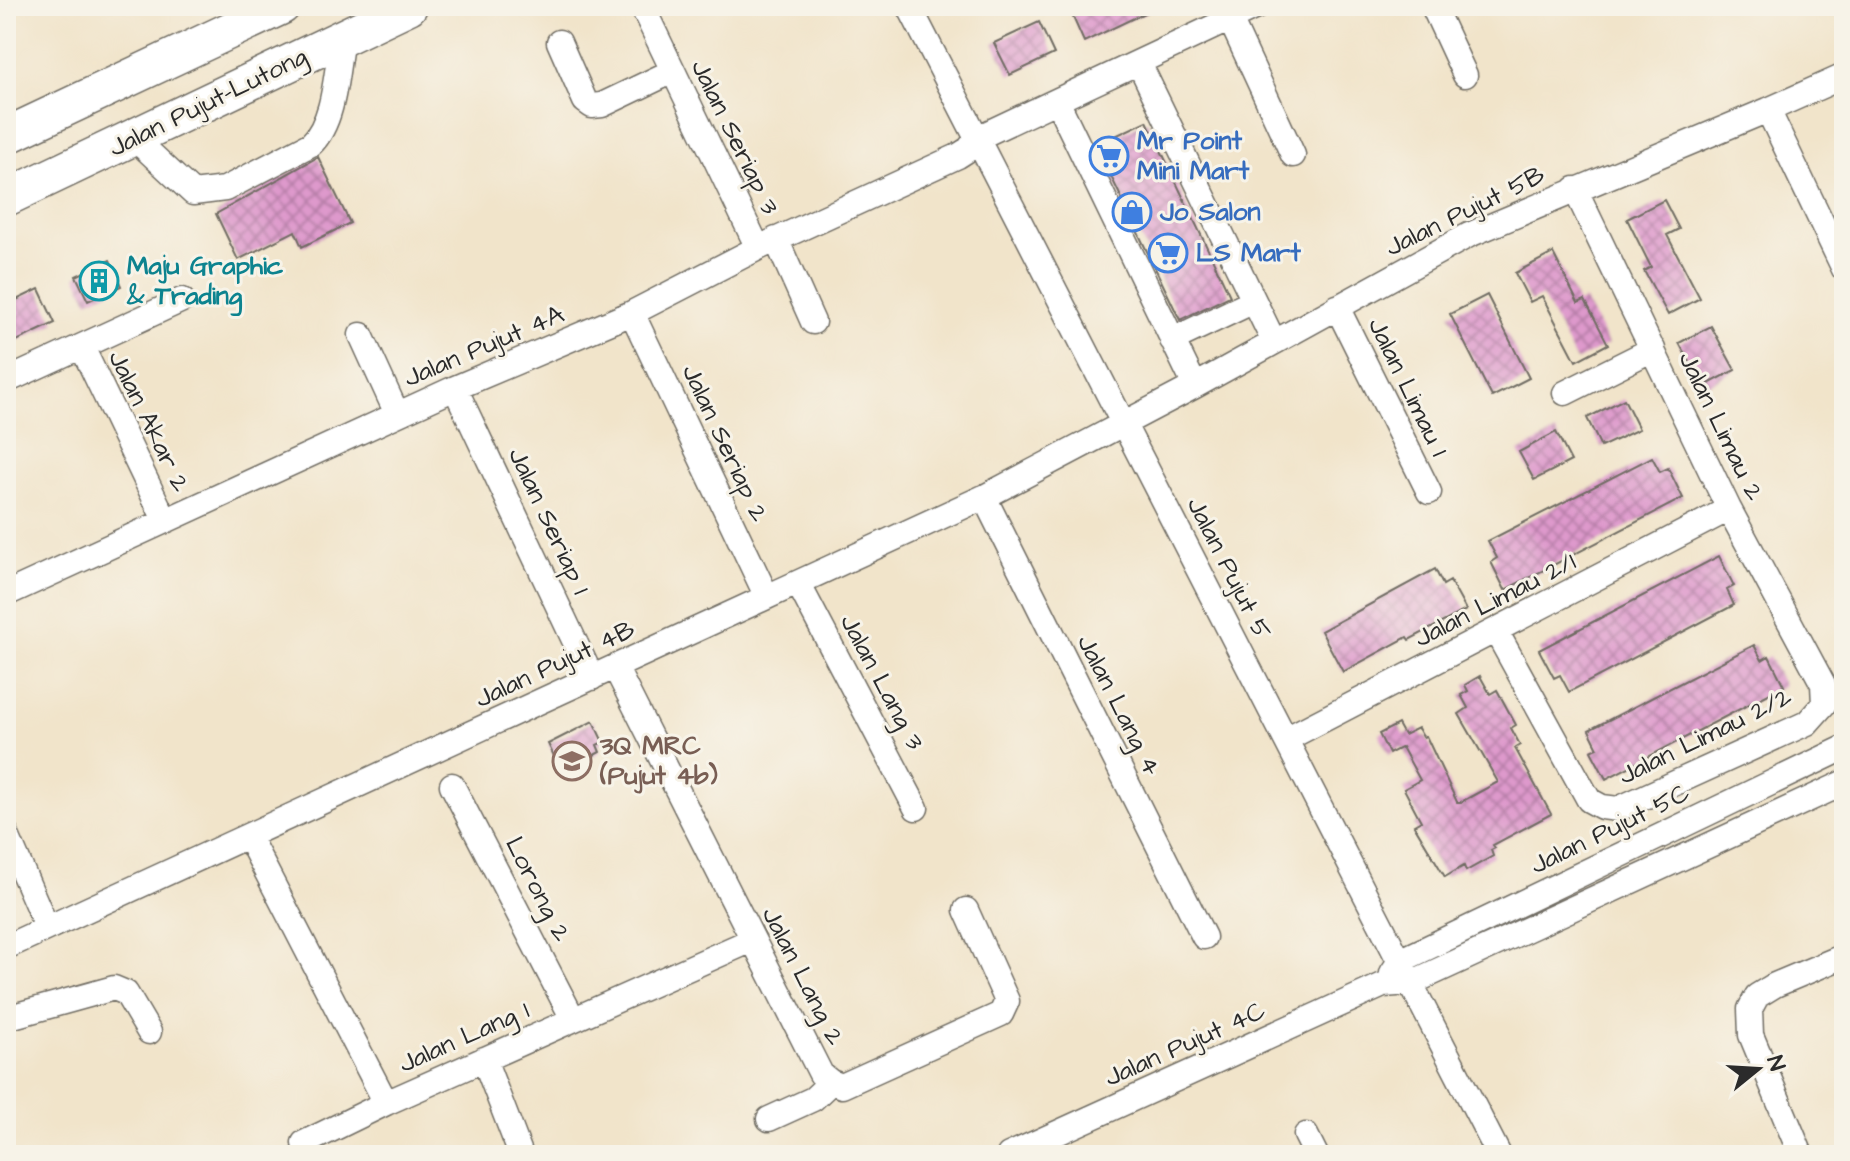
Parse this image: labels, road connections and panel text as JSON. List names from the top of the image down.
{
  "streets": {
    "highway": ["Jalan Pujut-Lutong"],
    "street": [
      "Jalan Seriap 3",
      "Jalan Pujut 5B",
      "Jalan Pujut 4A",
      "Jalan Limau 1",
      "Jalan Akar 2",
      "Jalan Limau 2",
      "Jalan Seriap 2",
      "Jalan Seriap 1",
      "Jalan Pujut 5",
      "Jalan Limau 2/1",
      "Jalan Pujut 4B",
      "Jalan Lang 3",
      "Jalan Lang 4",
      "Jalan Limau 2/2",
      "Jalan Pujut 5C",
      "Lorong 2",
      "Jalan Lang 2",
      "Jalan Lang 1",
      "Jalan Pujut 4C"
    ]
  },
  "crossings": [
    ["Jalan Seriap 3", "Jalan Pujut 4A"],
    ["Jalan Pujut 5B", "Jalan Limau 1"],
    ["Jalan Pujut 5B", "Jalan Limau 2"],
    ["Jalan Pujut 5B", "Jalan Pujut 5"],
    ["Jalan Pujut 5B", "Jalan Pujut 4B"],
    ["Jalan Pujut 4A", "Jalan Akar 2"],
    ["Jalan Pujut 4A", "Jalan Seriap 2"],
    ["Jalan Pujut 4A", "Jalan Seriap 1"],
    ["Jalan Pujut 4A", "Jalan Pujut 5"],
    ["Jalan Limau 2", "Jalan Limau 2/1"],
    ["Jalan Limau 2", "Jalan Limau 2/2"],
    ["Jalan Seriap 2", "Jalan Pujut 4B"],
    ["Jalan Seriap 1", "Jalan Pujut 4B"],
    ["Jalan Pujut 5", "Jalan Limau 2/1"],
    ["Jalan Pujut 5", "Jalan Pujut 4B"],
    ["Jalan Pujut 5", "Jalan Pujut 5C"],
    ["Jalan Limau 2/1", "Jalan Limau 2/2"],
    ["Jalan Pujut 4B", "Jalan Lang 3"],
    ["Jalan Pujut 4B", "Jalan Lang 4"],
    ["Jalan Pujut 4B", "Jalan Lang 2"],
    ["Jalan Pujut 4B", "Jalan Lang 1"],
    ["Lorong 2", "Jalan Lang 1"],
    ["Jalan Lang 2", "Jalan Lang 1"]
  ],
  "places": {
    "supermarket": ["Mr Point Mini Mart", "LS Mart"],
    "shop": ["Jo Salon"],
    "building": ["Maju Graphic & Trading"],
    "school or university": ["3Q MRC (Pujut 4b)"]
  },
  "north": "right"
}
